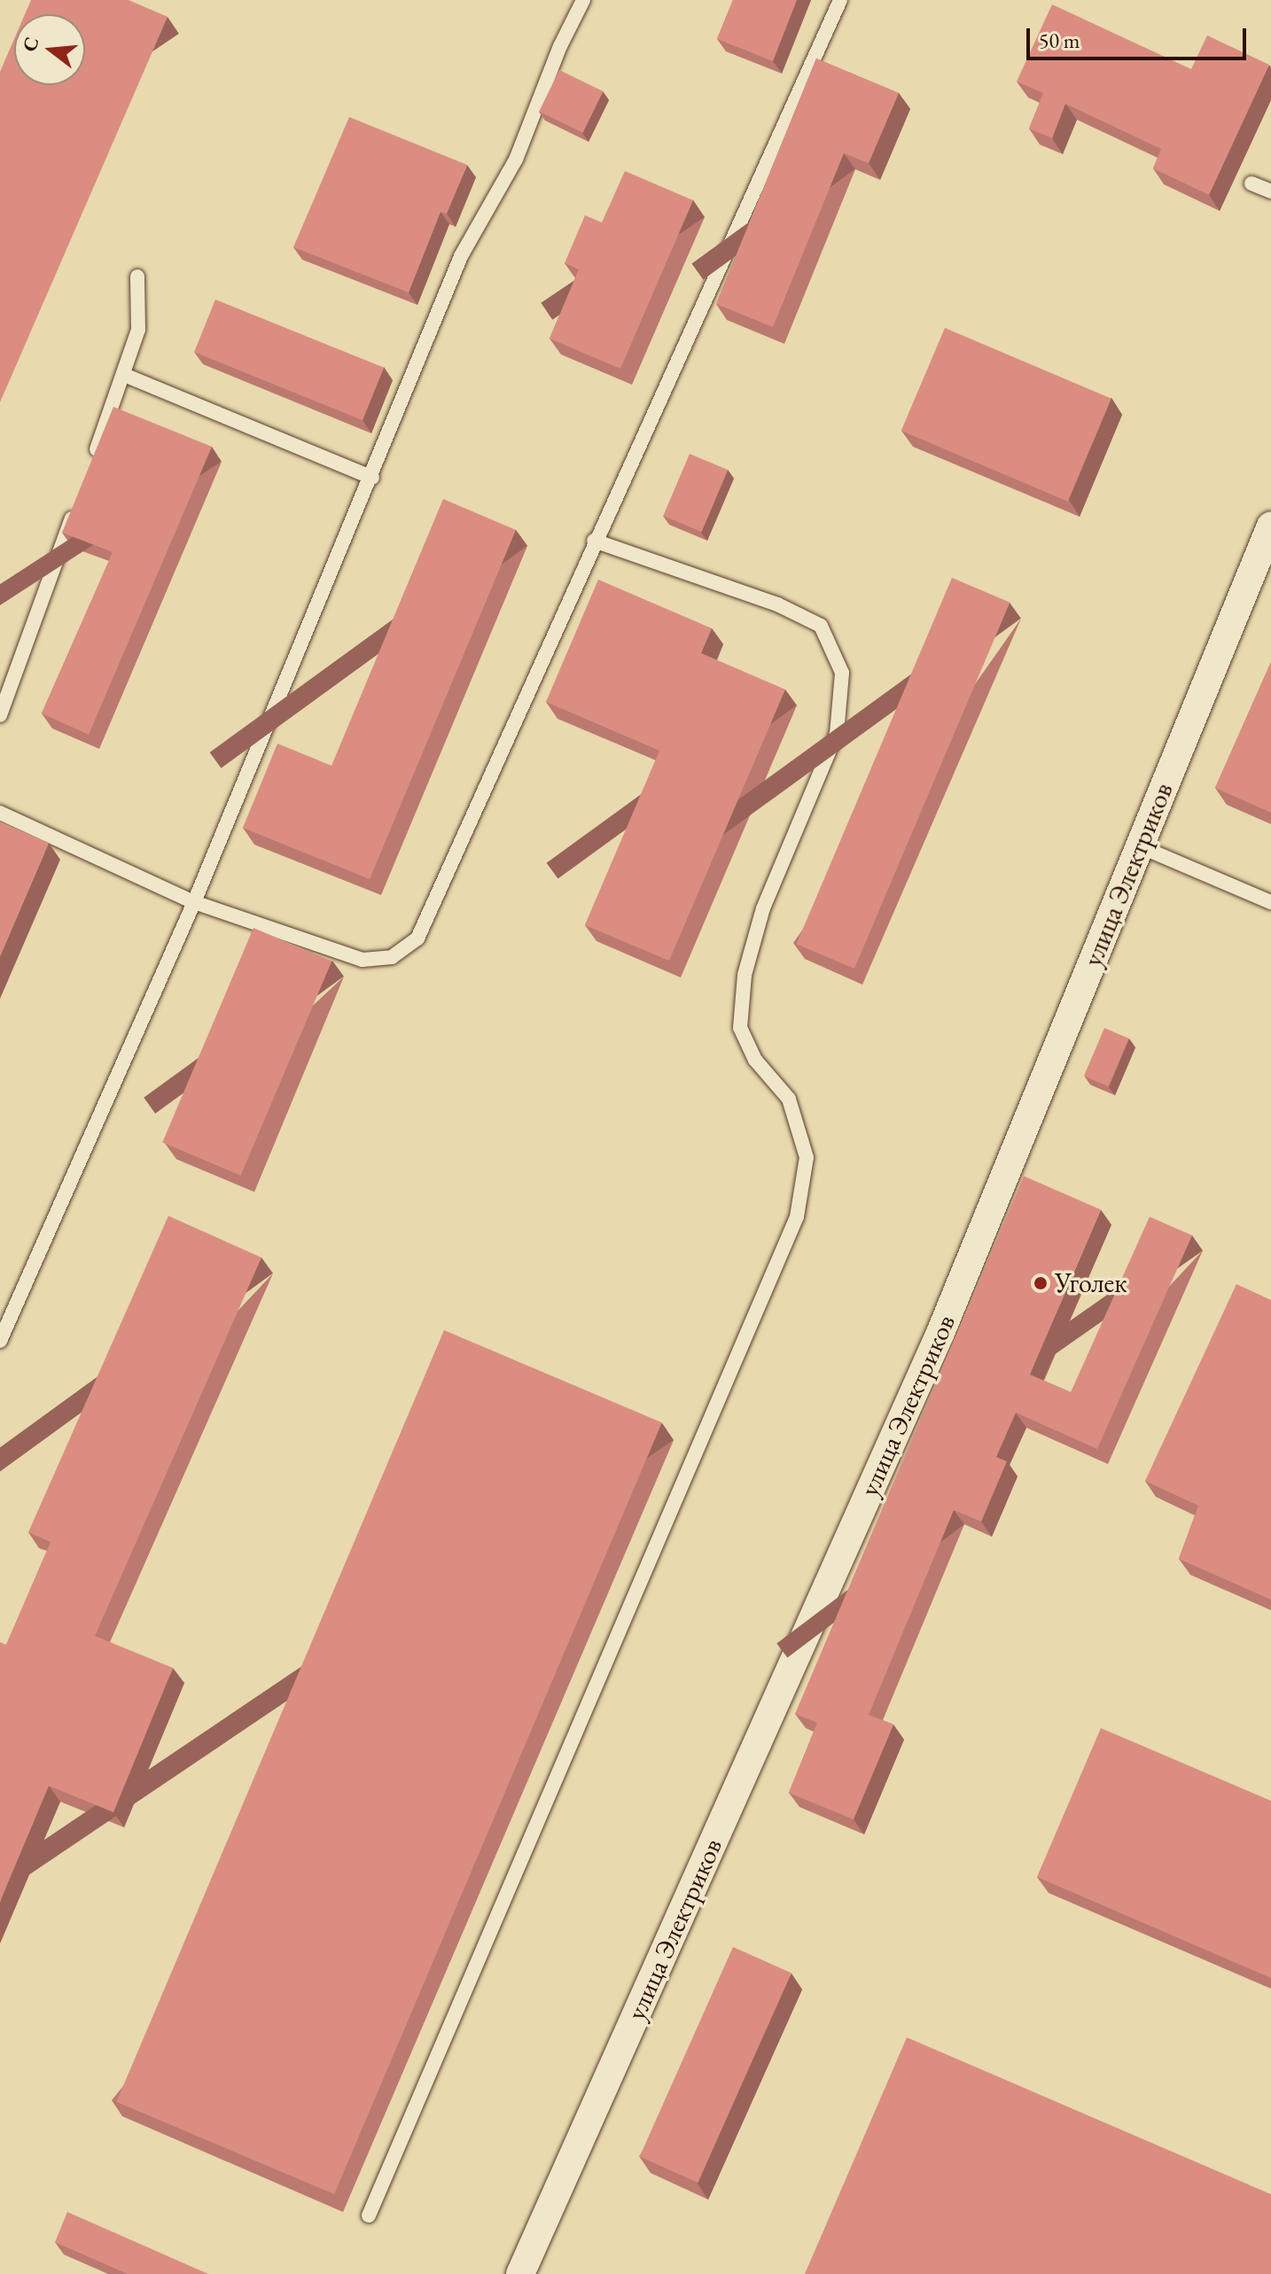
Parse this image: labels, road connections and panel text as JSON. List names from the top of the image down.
{
  "streets": {
    "street": ["улица Электриков"]
  },
  "places": ["Уголек"],
  "scale_bar": "50 m",
  "north": "left"
}
